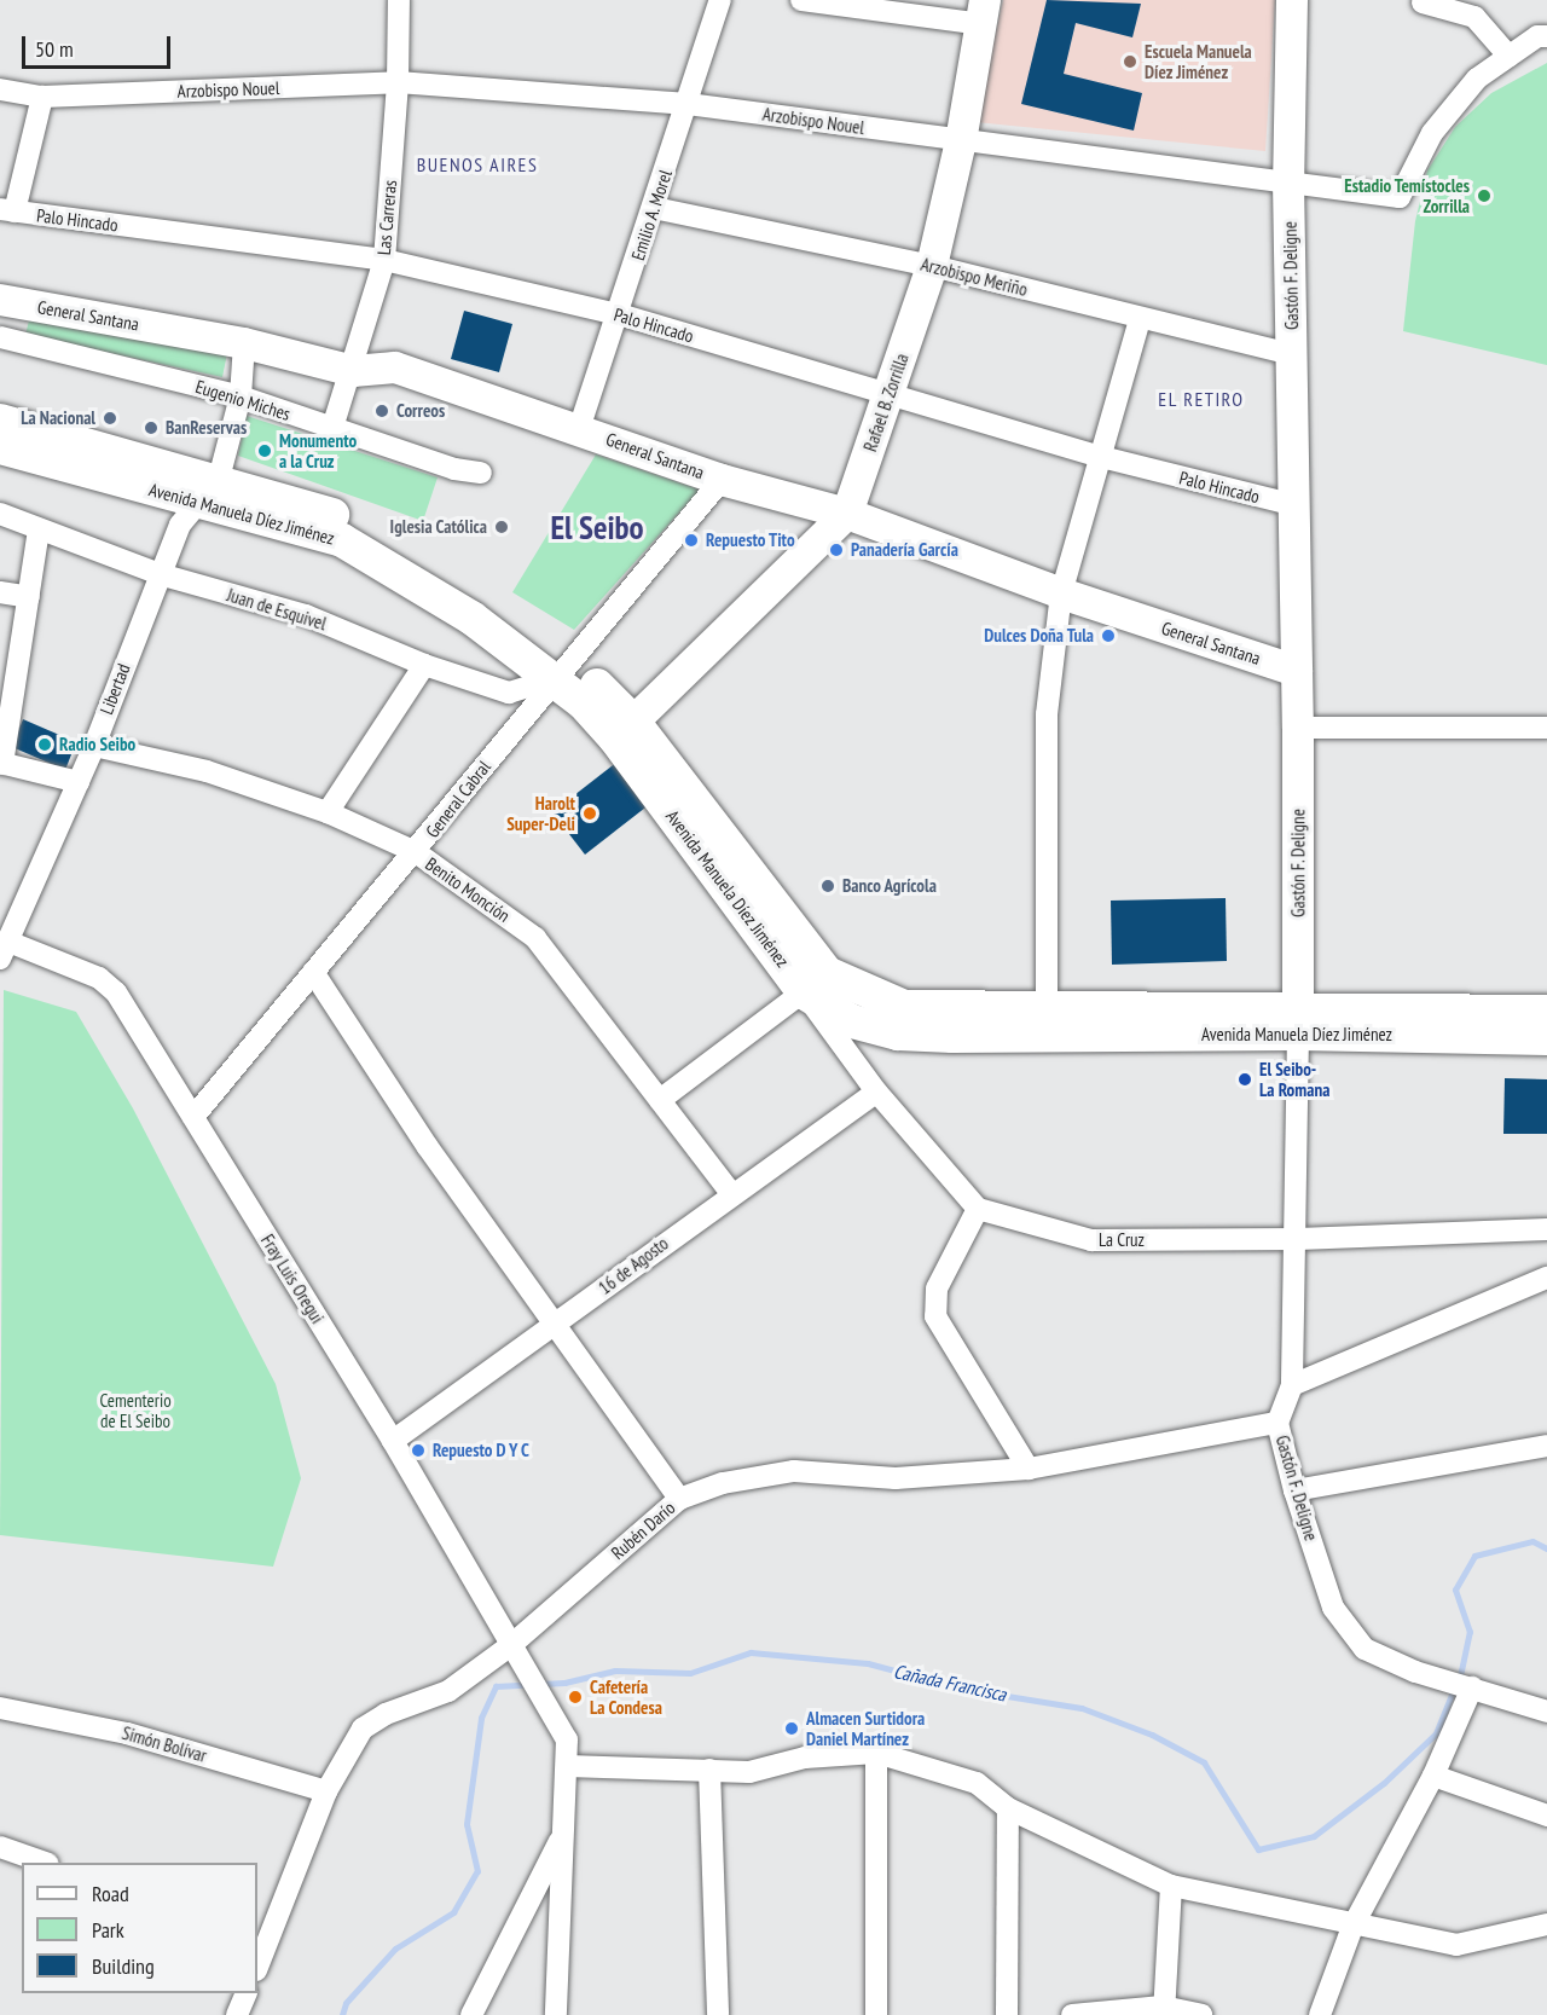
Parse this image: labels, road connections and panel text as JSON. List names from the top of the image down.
{
  "streets": {
    "main road": ["Avenida Manuela Díez Jiménez"],
    "street": [
      "Arzobispo Nouel",
      "Emilio A. Morel",
      "Las Carreras",
      "Palo Hincado",
      "Gastón F. Deligne",
      "Arzobispo Meriño",
      "General Santana",
      "Eugenio Miches",
      "Rafael B. Zorrilla",
      "Juan de Esquivel",
      "Libertad",
      "General Cabral",
      "Benito Monción",
      "La Cruz",
      "16 de Agosto",
      "Fray Luis Oregui",
      "Rubén Darío",
      "Simón Bolívar"
    ]
  },
  "crossings": [
    ["Arzobispo Nouel", "Emilio A. Morel"],
    ["Arzobispo Nouel", "Las Carreras"],
    ["Arzobispo Nouel", "Gastón F. Deligne"],
    ["Arzobispo Nouel", "Rafael B. Zorrilla"],
    ["Emilio A. Morel", "Palo Hincado"],
    ["Emilio A. Morel", "Arzobispo Meriño"],
    ["Emilio A. Morel", "General Santana"],
    ["Las Carreras", "Palo Hincado"],
    ["Las Carreras", "General Santana"],
    ["Las Carreras", "Eugenio Miches"],
    ["Palo Hincado", "Gastón F. Deligne"],
    ["Palo Hincado", "Rafael B. Zorrilla"],
    ["Gastón F. Deligne", "Arzobispo Meriño"],
    ["Gastón F. Deligne", "General Santana"],
    ["Gastón F. Deligne", "Avenida Manuela Díez Jiménez"],
    ["Gastón F. Deligne", "La Cruz"],
    ["Gastón F. Deligne", "Rubén Darío"],
    ["Arzobispo Meriño", "Rafael B. Zorrilla"],
    ["General Santana", "Rafael B. Zorrilla"],
    ["General Santana", "Libertad"],
    ["General Santana", "General Cabral"],
    ["Eugenio Miches", "Libertad"],
    ["Rafael B. Zorrilla", "Avenida Manuela Díez Jiménez"],
    ["Avenida Manuela Díez Jiménez", "Juan de Esquivel"],
    ["Avenida Manuela Díez Jiménez", "Libertad"],
    ["Avenida Manuela Díez Jiménez", "General Cabral"],
    ["Juan de Esquivel", "Libertad"],
    ["Juan de Esquivel", "General Cabral"],
    ["Libertad", "Benito Monción"],
    ["Libertad", "Fray Luis Oregui"],
    ["General Cabral", "Benito Monción"],
    ["General Cabral", "Fray Luis Oregui"],
    ["Benito Monción", "16 de Agosto"],
    ["16 de Agosto", "Fray Luis Oregui"],
    ["Fray Luis Oregui", "Rubén Darío"],
    ["Rubén Darío", "Simón Bolívar"]
  ],
  "districts": ["BUENOS AIRES", "EL RETIRO", "El Seibo"],
  "water": ["Cañada Francisca"],
  "parks": ["Cementerio de El Seibo"],
  "places": [
    "Escuela Manuela Díez Jiménez",
    "Estadio Temístocles Zorrilla",
    "Correos",
    "La Nacional",
    "BanReservas",
    "Monumento a la Cruz",
    "Iglesia Católica",
    "Repuesto Tito",
    "Panadería García",
    "Dulces Doña Tula",
    "Radio Seibo",
    "Harolt Super-Deli",
    "Banco Agrícola",
    "El Seibo- La Romana",
    "Repuesto D Y C",
    "Cafetería La Condesa",
    "Almacen Surtidora Daniel Martínez"
  ],
  "legend": ["Road", "Park", "Building"],
  "scale_bar": "50 m"
}
